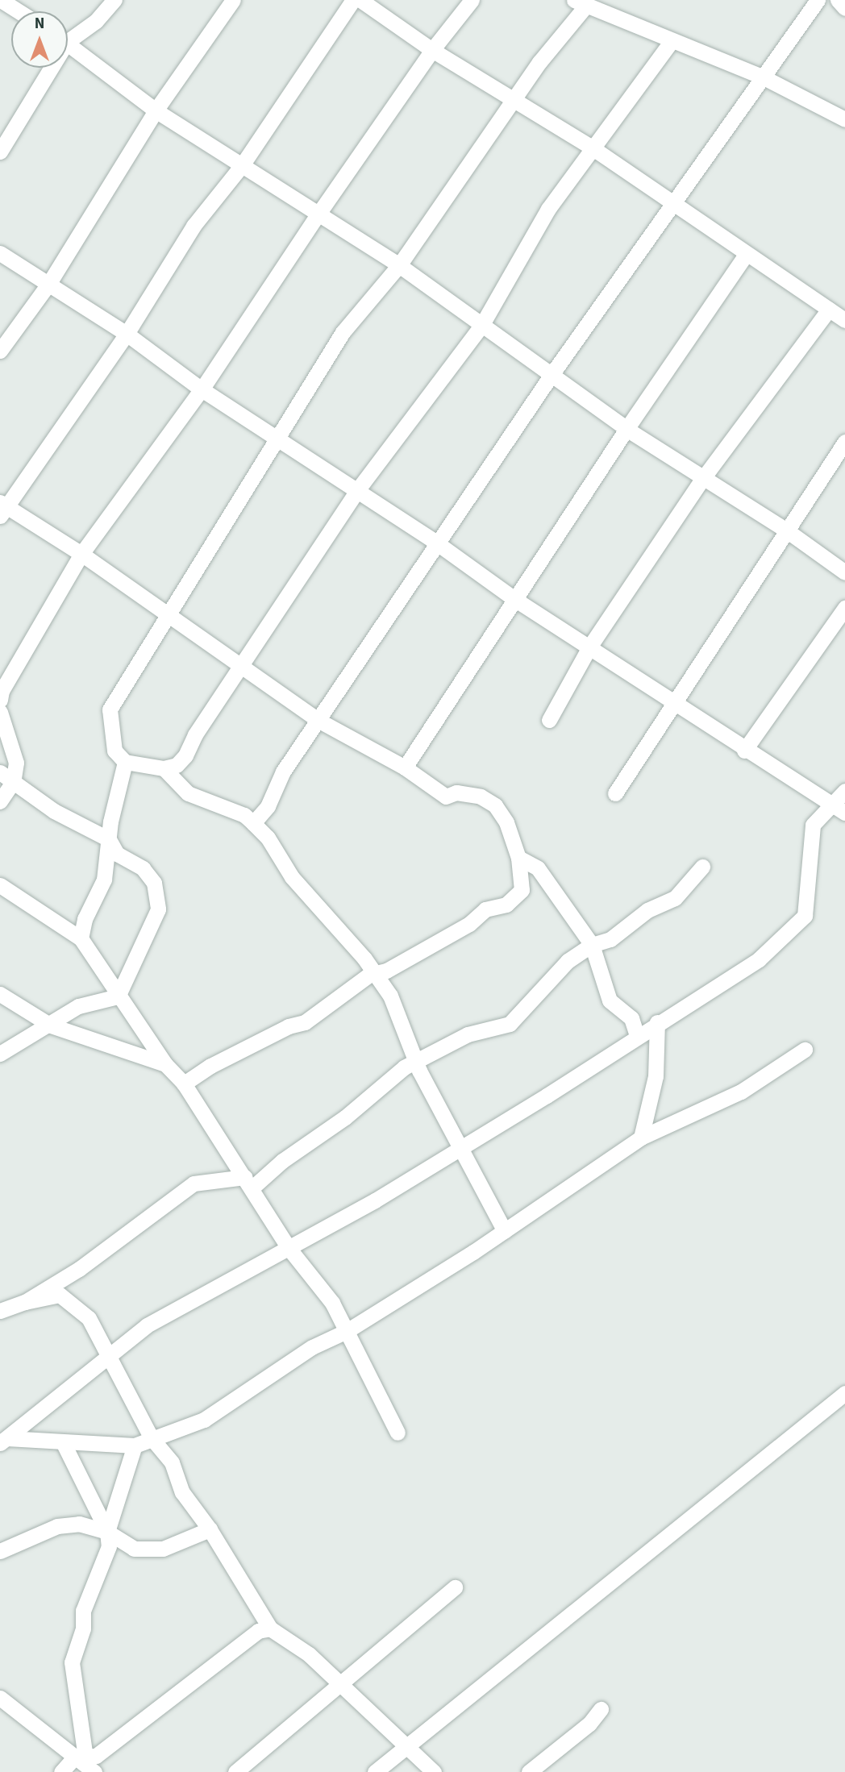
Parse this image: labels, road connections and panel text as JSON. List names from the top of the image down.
{
  "north": "top"
}
